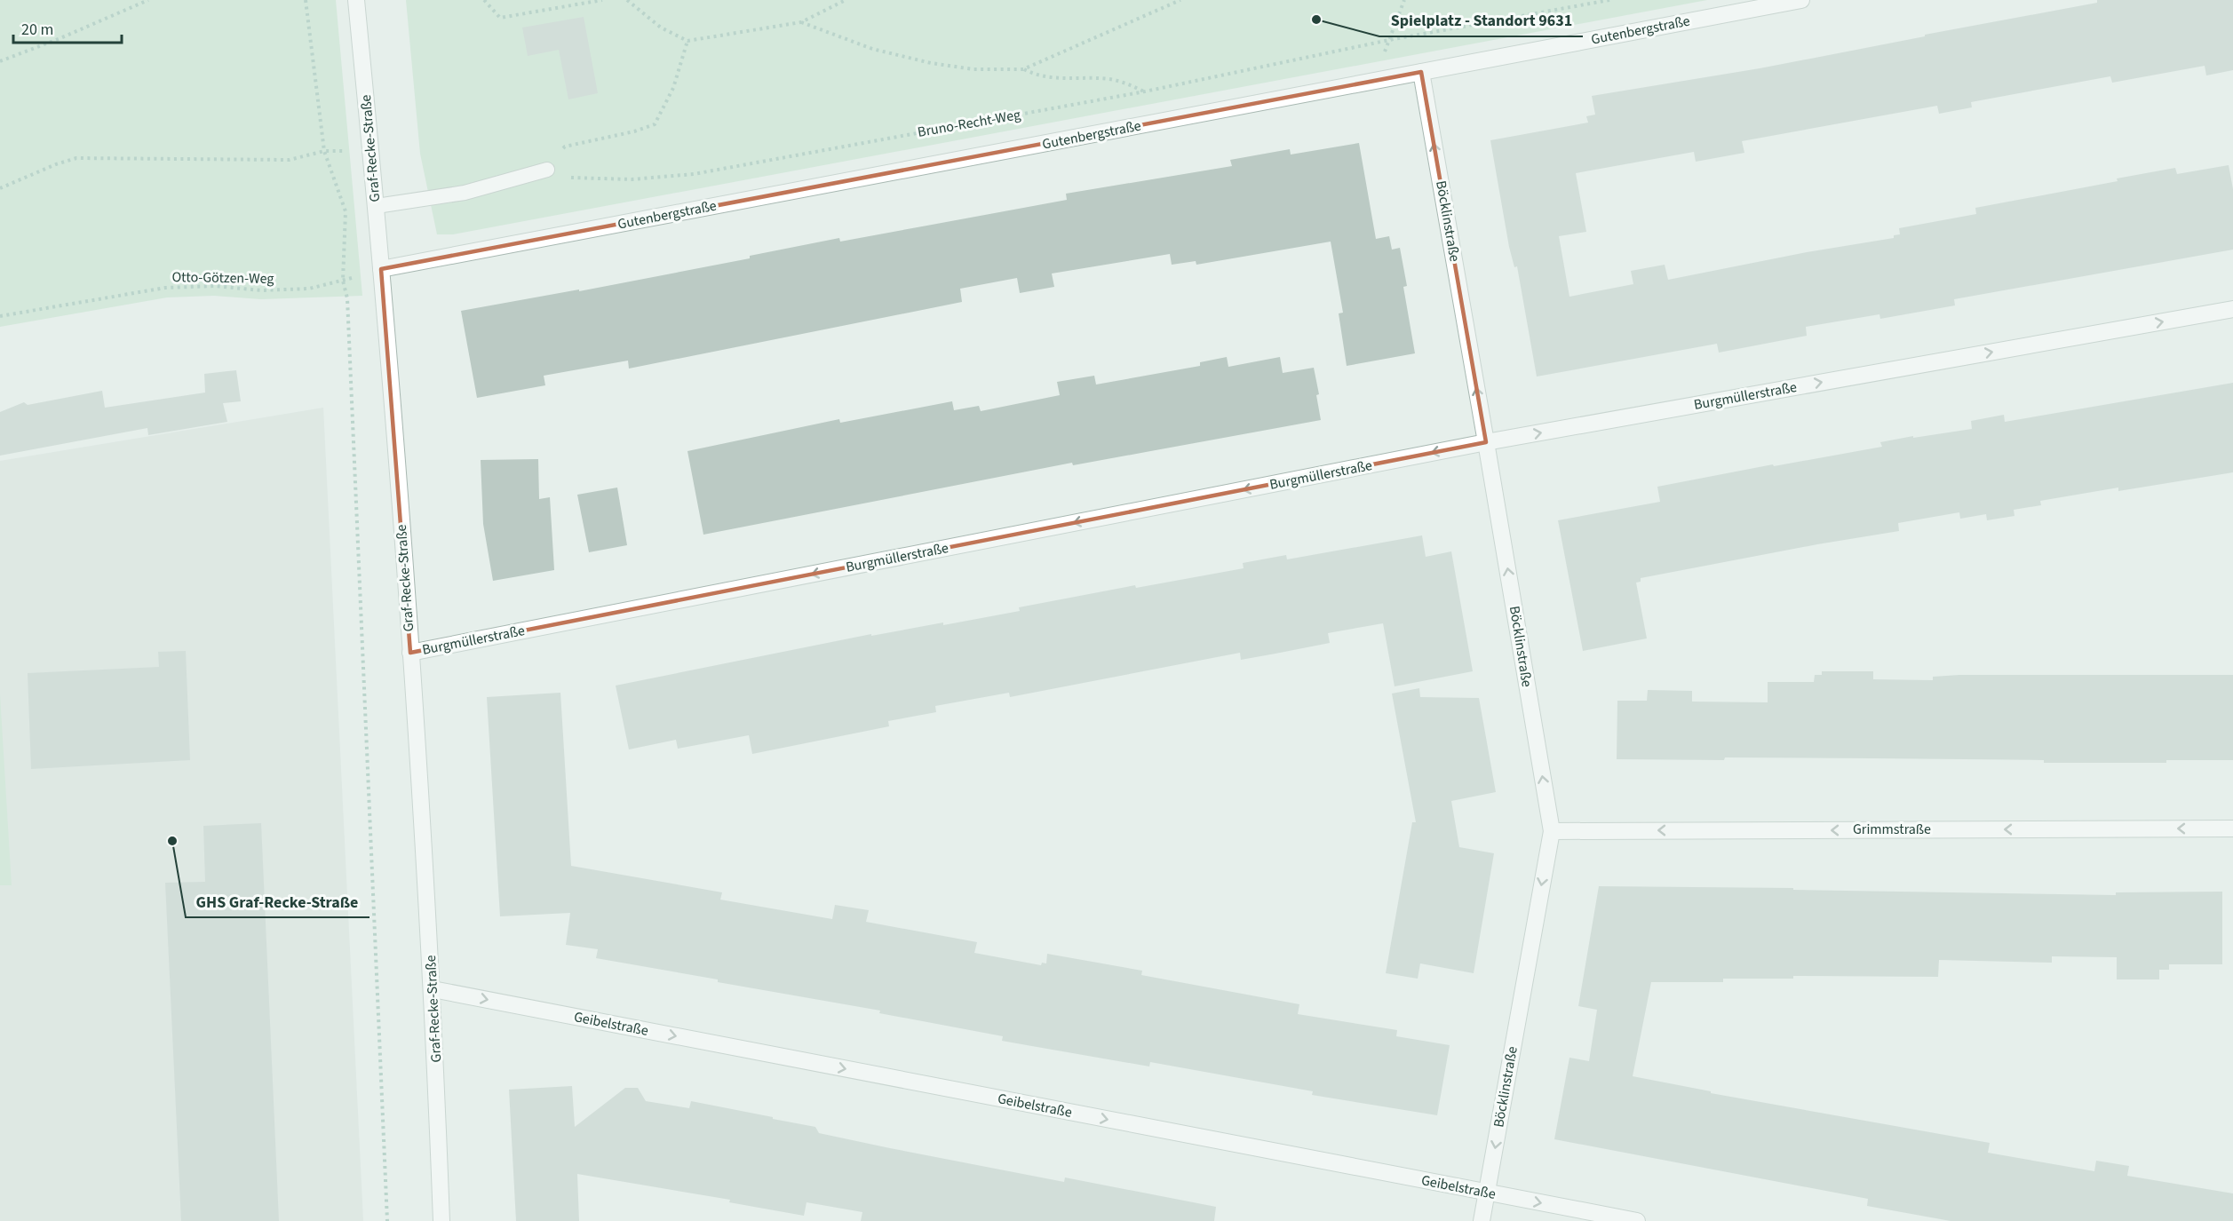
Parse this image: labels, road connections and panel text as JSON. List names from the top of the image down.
{
  "streets": {
    "street": [
      "Gutenbergstraße",
      "Graf-Recke-Straße",
      "Böcklinstraße",
      "Burgmüllerstraße",
      "Grimmstraße",
      "Geibelstraße"
    ],
    "path": ["Bruno-Recht-Weg", "Otto-Götzen-Weg"]
  },
  "crossings": [
    ["Gutenbergstraße", "Graf-Recke-Straße"],
    ["Gutenbergstraße", "Böcklinstraße"],
    ["Gutenbergstraße", "Otto-Götzen-Weg"],
    ["Graf-Recke-Straße", "Otto-Götzen-Weg"],
    ["Graf-Recke-Straße", "Burgmüllerstraße"],
    ["Graf-Recke-Straße", "Geibelstraße"],
    ["Böcklinstraße", "Burgmüllerstraße"],
    ["Böcklinstraße", "Grimmstraße"],
    ["Böcklinstraße", "Geibelstraße"]
  ],
  "one_way": ["Grimmstraße", "Geibelstraße"],
  "places": ["Spielplatz - Standort 9631", "GHS Graf-Recke-Straße"],
  "scale_bar": "20 m"
}
